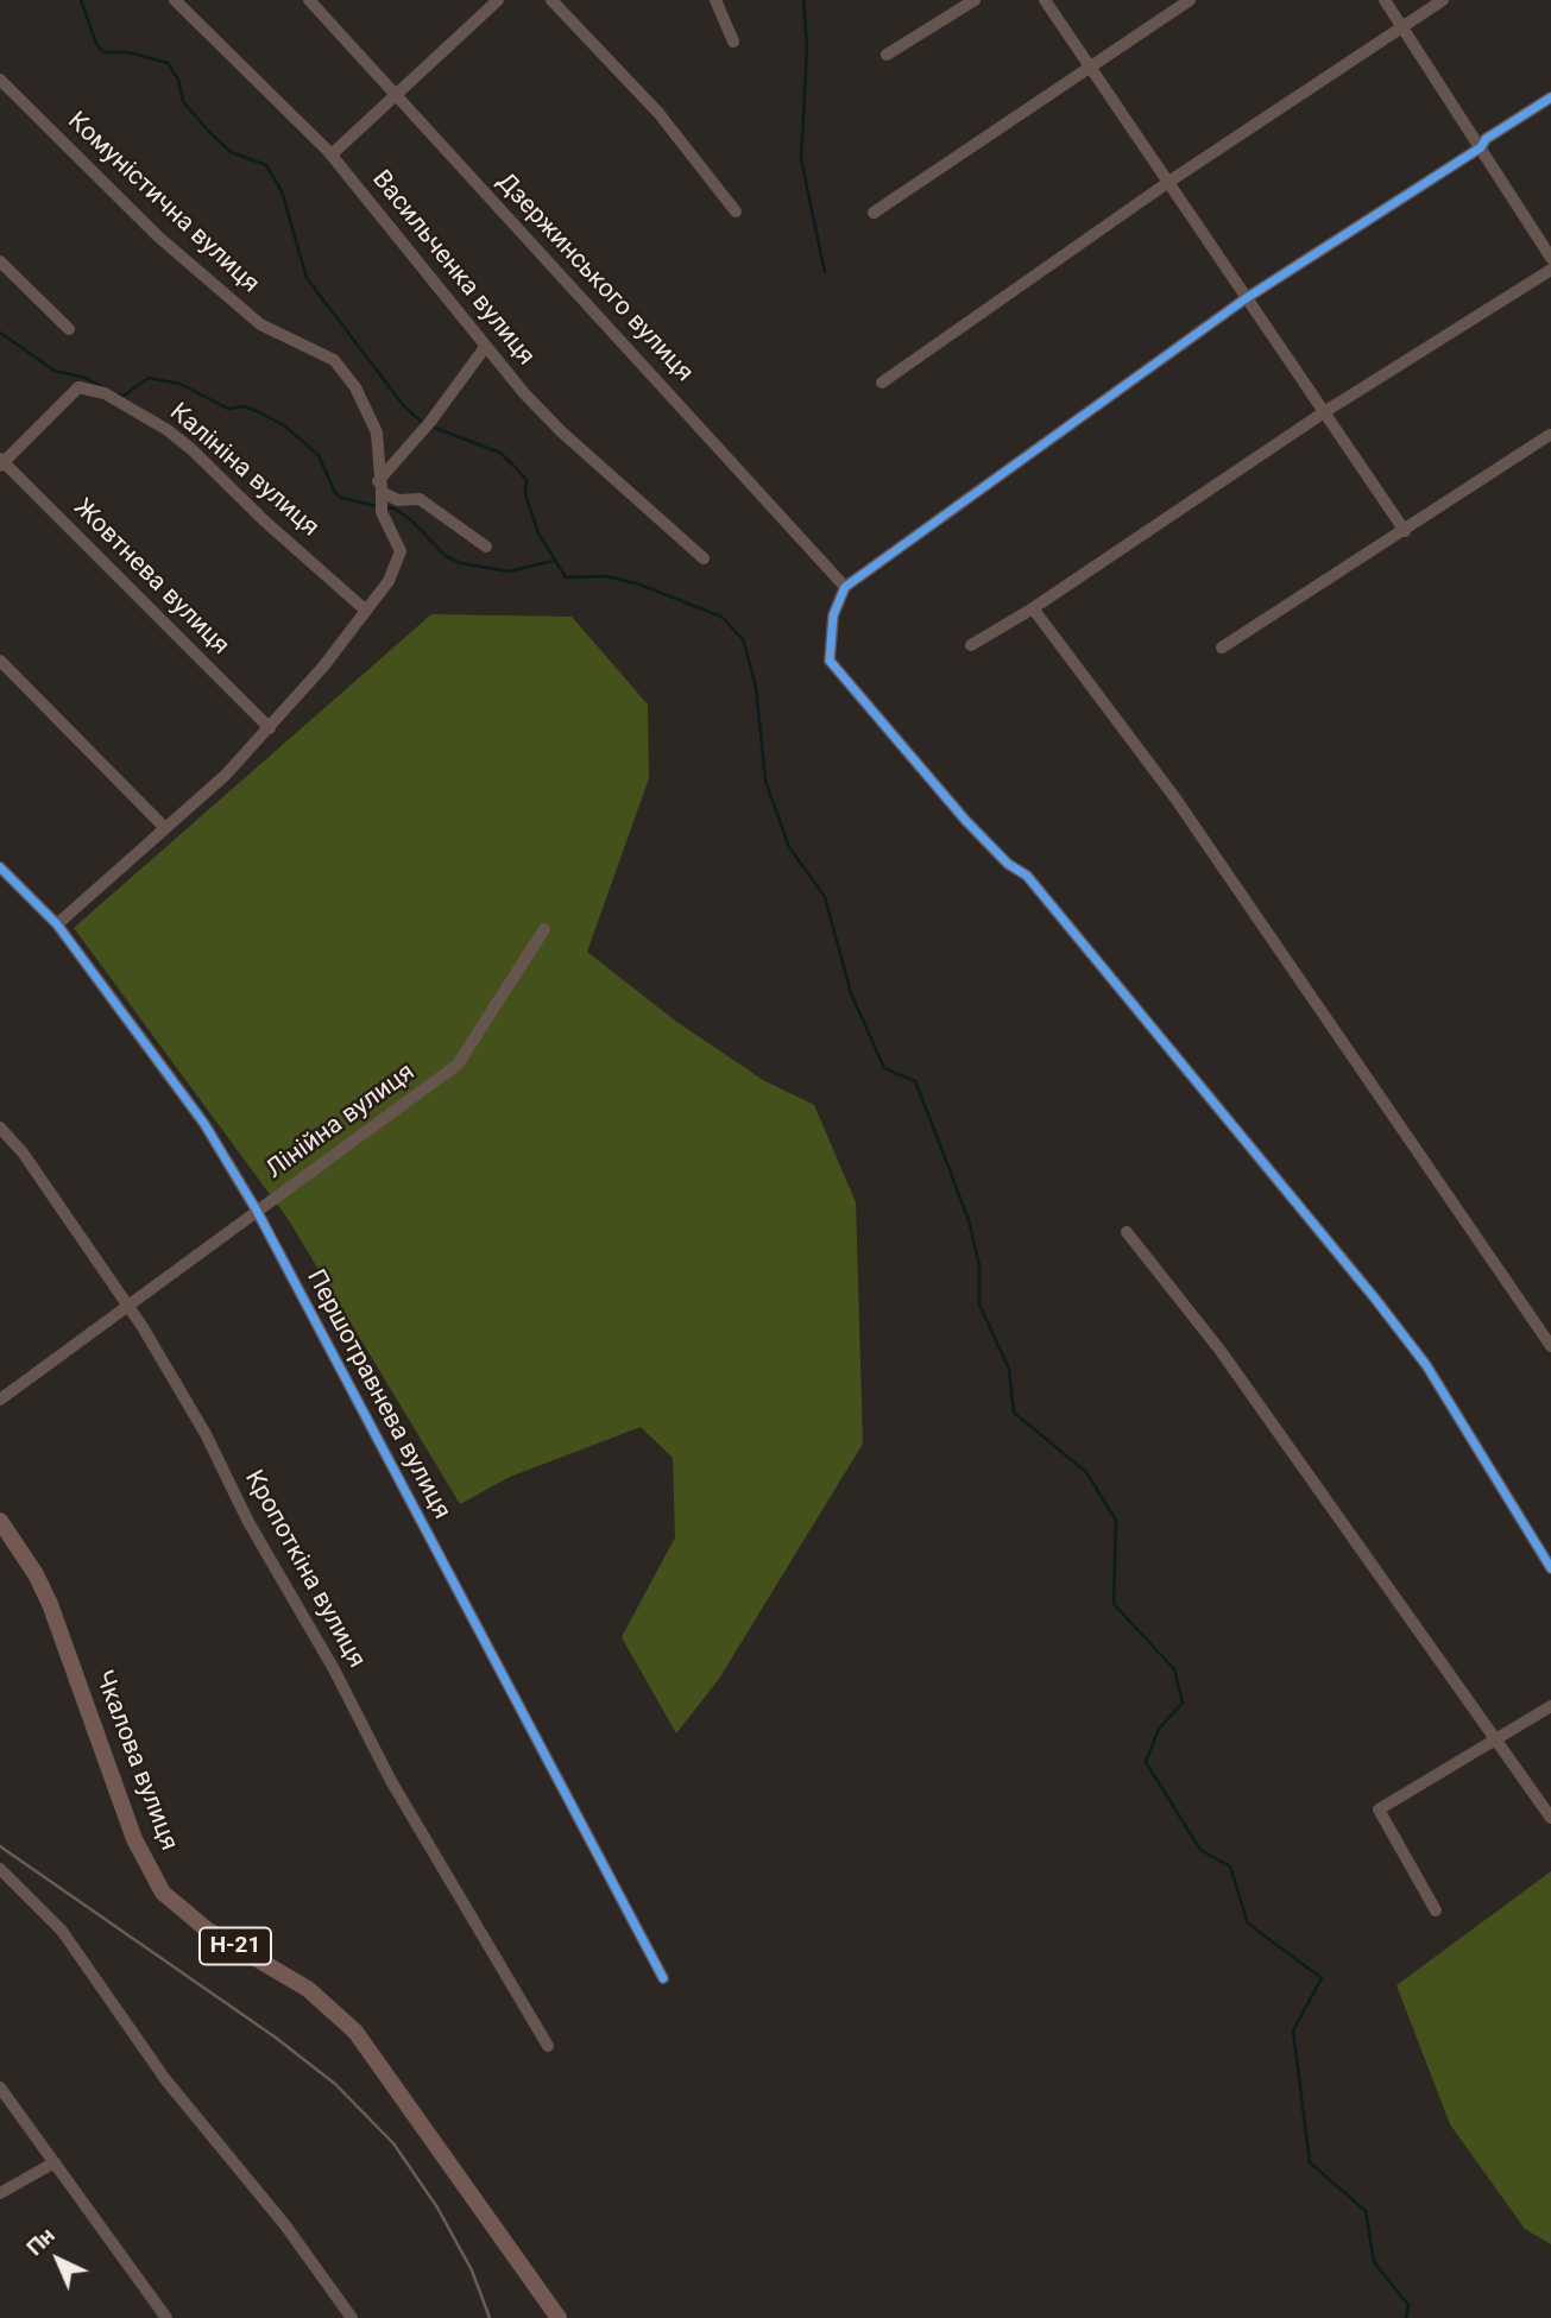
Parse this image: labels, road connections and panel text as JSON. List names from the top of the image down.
{
  "streets": {
    "main road": ["Чкалова вулиця", "Н-21"],
    "street": [
      "Комуністична вулиця",
      "Васильченка вулиця",
      "Дзержинського вулиця",
      "Калініна вулиця",
      "Жовтнева вулиця",
      "Лінійна вулиця",
      "Першотравнева вулиця",
      "Кропоткіна вулиця"
    ]
  },
  "crossings": [
    ["Калініна вулиця", "Жовтнева вулиця"],
    ["Лінійна вулиця", "Першотравнева вулиця"],
    ["Лінійна вулиця", "Кропоткіна вулиця"]
  ],
  "north": "top left"
}
